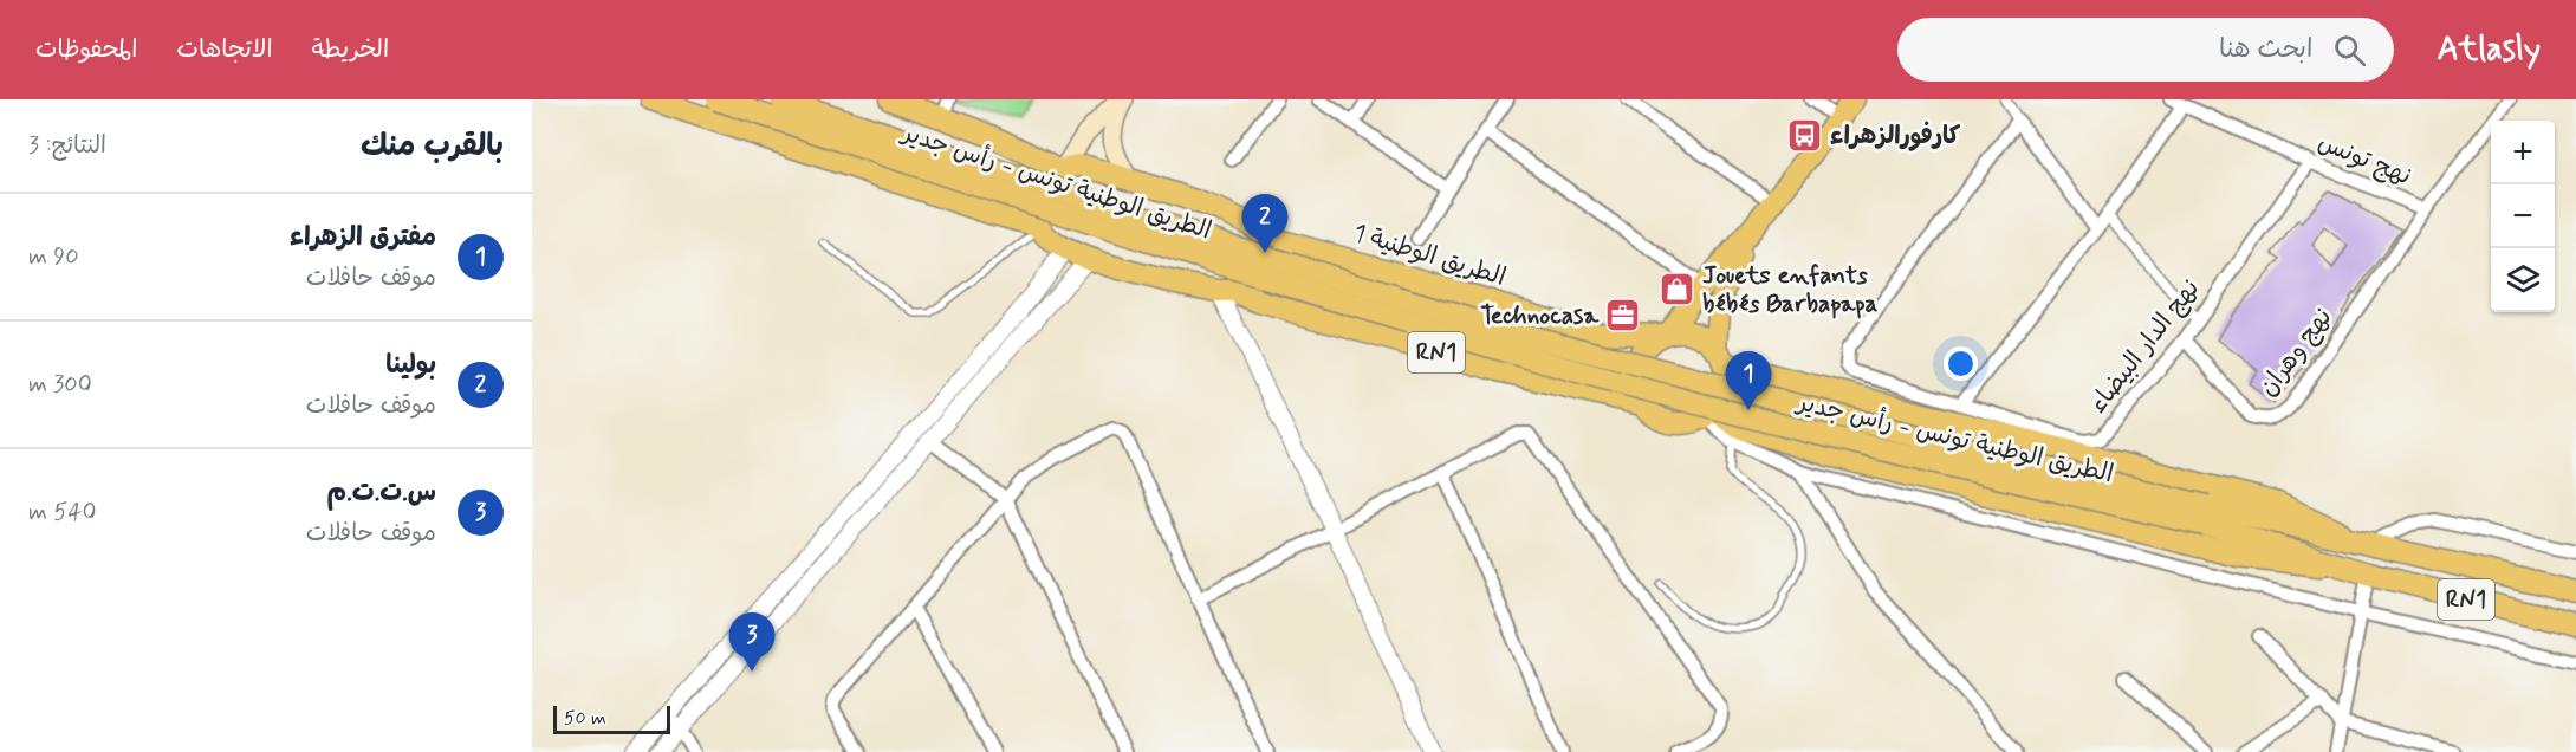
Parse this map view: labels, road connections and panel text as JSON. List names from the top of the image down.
{
  "streets": {
    "main road": ["الطريق الوطنية تونس - رأس جدير", "الطريق الوطنية 1", "RN1"],
    "street": ["نهج تونس", "نهج الدار البيضاء", "نهج وهران"]
  },
  "crossings": [
    ["نهج تونس", "نهج الدار البيضاء"],
    ["نهج تونس", "نهج وهران"],
    ["الطريق الوطنية تونس - رأس جدير", "الطريق الوطنية 1"],
    ["الطريق الوطنية 1", "RN1"],
    ["نهج الدار البيضاء", "نهج وهران"]
  ],
  "places": {
    "bus stop": ["كارفورالزهراء"],
    "shop": ["Jouets enfants bébés Barbapapa"],
    "office": ["Technocasa"]
  },
  "scale_bar": "50 m",
  "page": {
    "header": "Atlasly",
    "search": "ابحث هنا",
    "nav": ["الخريطة", "الاتجاهات", "المحفوظات"],
    "heading": ["بالقرب منك", "النتائج: 3"],
    "map_buttons": ["+", "−"],
    "list": [
      {
        "mark": "1",
        "name": "مفترق الزهراء",
        "note": "موقف حافلات",
        "value": "90 m"
      },
      {
        "mark": "2",
        "name": "بولينا",
        "note": "موقف حافلات",
        "value": "300 m"
      },
      {
        "mark": "3",
        "name": "س.ت.ت.م",
        "note": "موقف حافلات",
        "value": "540 m"
      }
    ],
    "pins": ["2", "1", "3"],
    "scale": "50 m"
  }
}
